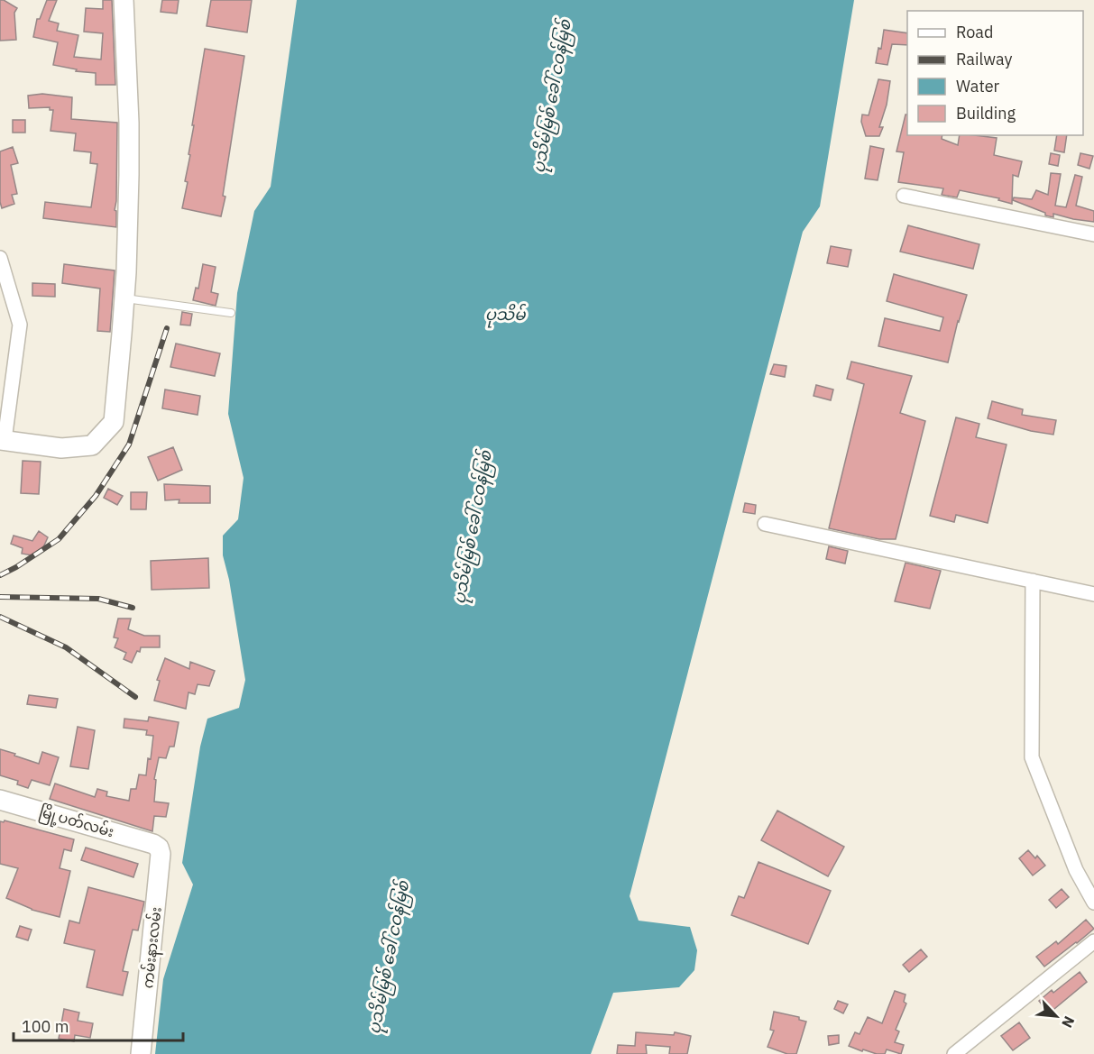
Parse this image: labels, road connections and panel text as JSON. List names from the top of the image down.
{
  "streets": {
    "street": ["မြို့ပတ်လမ်း", "ကမ်းနားလမ်း"]
  },
  "crossings": [
    ["မြို့ပတ်လမ်း", "ကမ်းနားလမ်း"]
  ],
  "water": ["ပုသိမ်မြစ် ခေါ် ငဝန်မြစ်", "ပုသိမ်"],
  "legend": [
    "Road",
    "Railway",
    "Water",
    "Building"
  ],
  "scale_bar": "100 m",
  "north": "bottom right"
}
